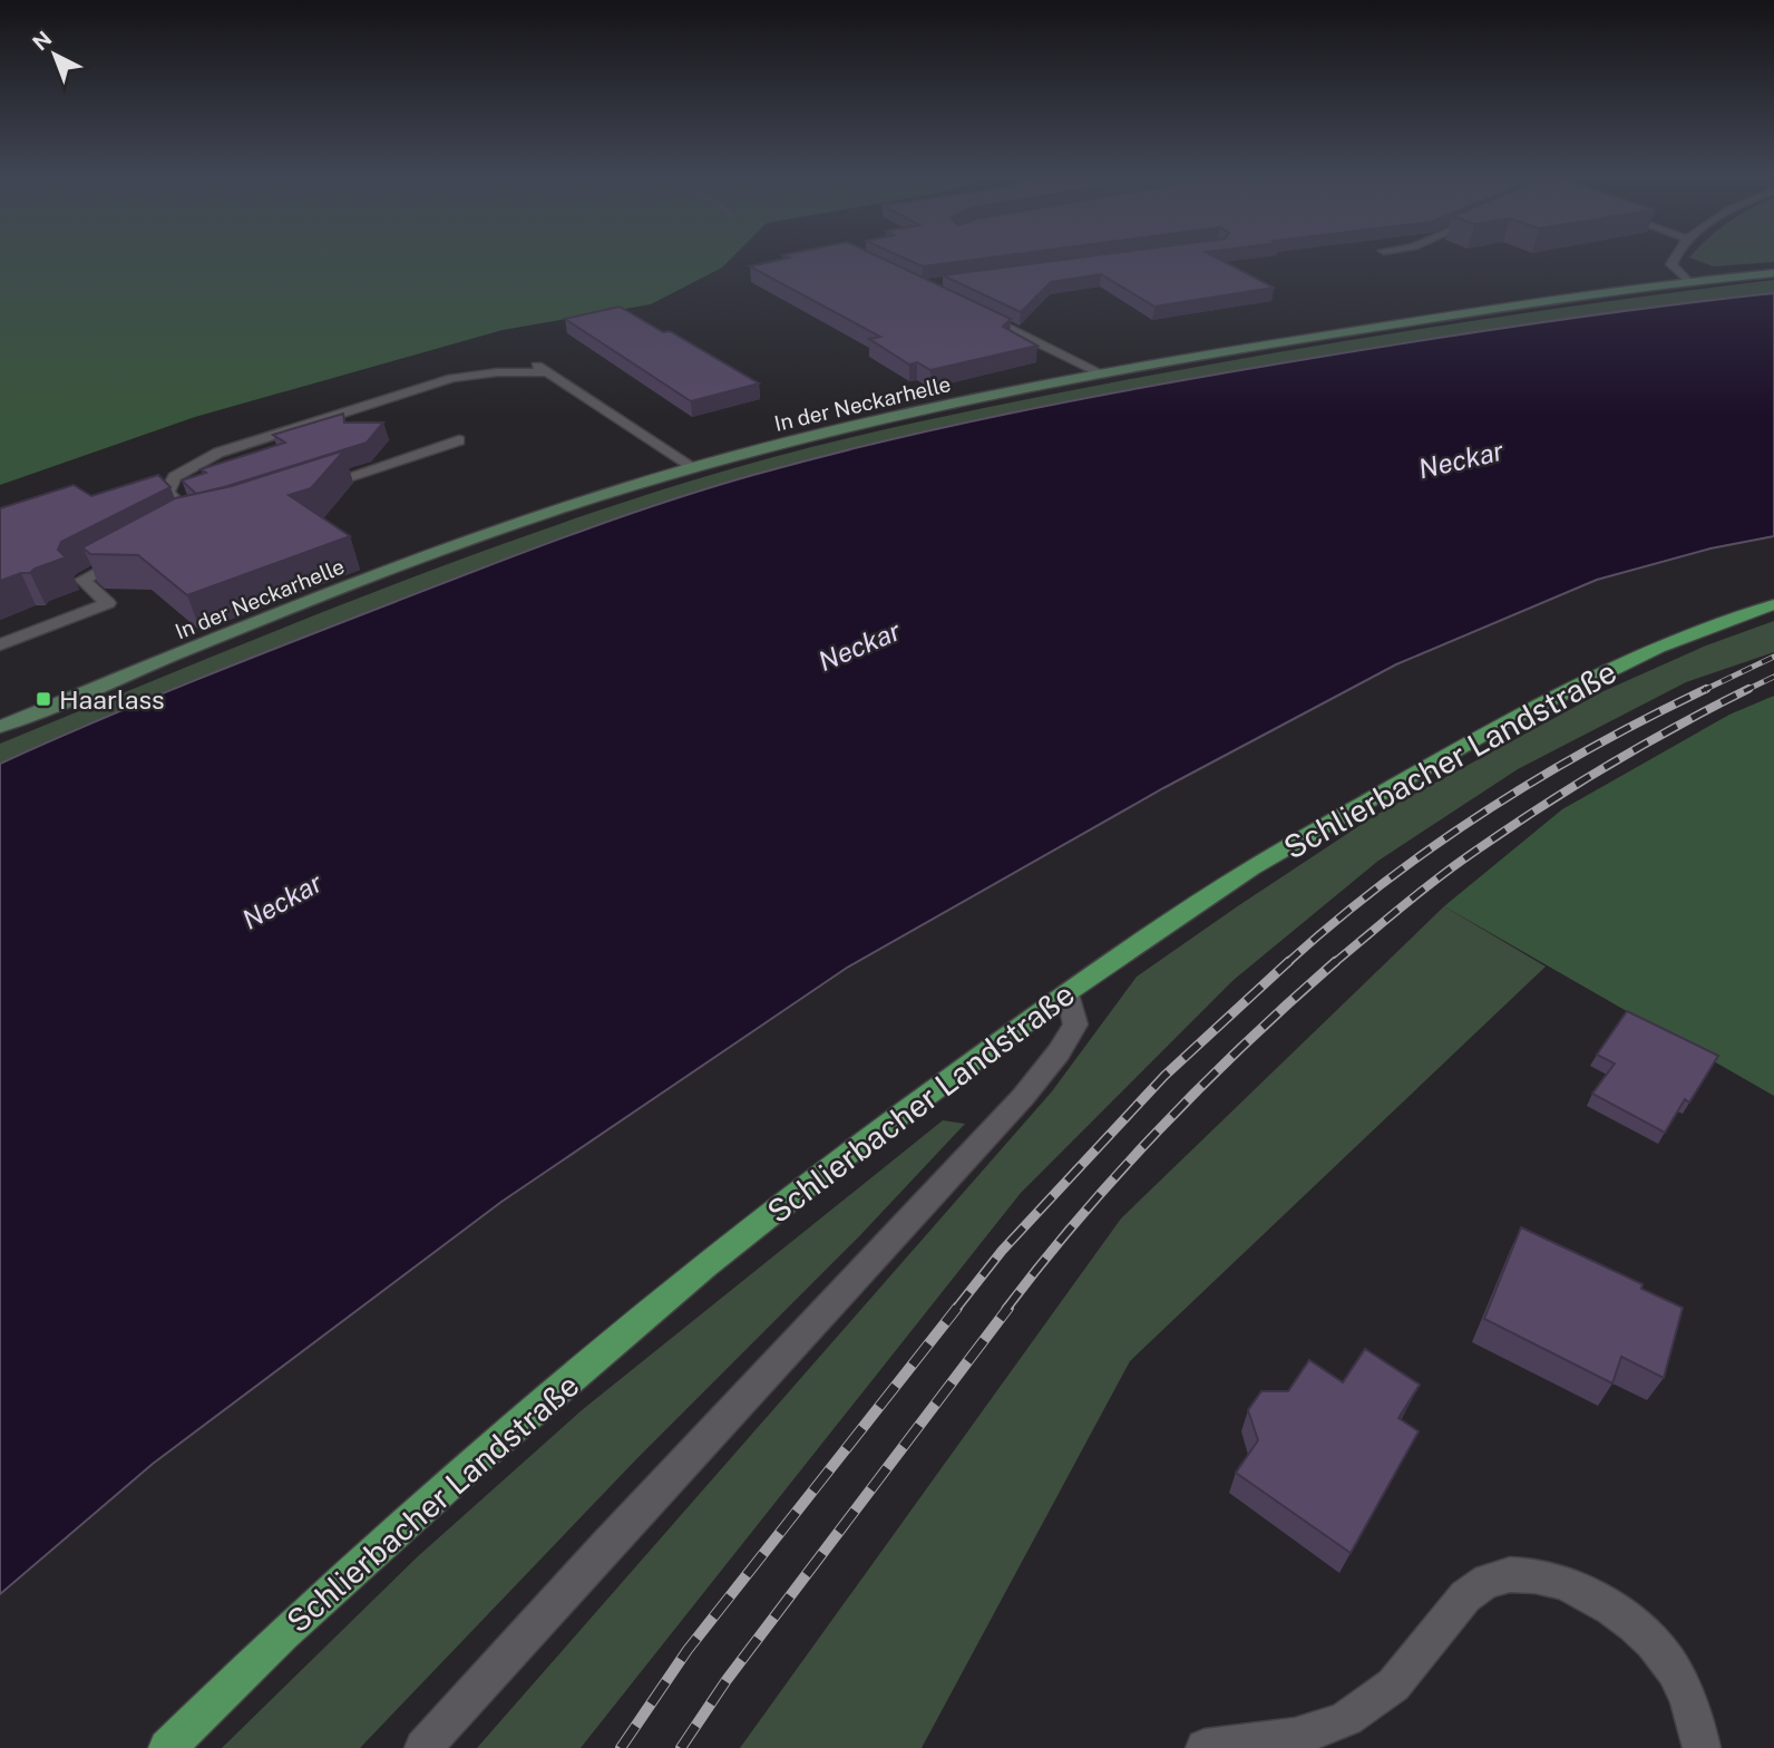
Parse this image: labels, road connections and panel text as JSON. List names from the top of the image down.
{
  "streets": {
    "main road": ["In der Neckarhelle", "Schlierbacher Landstraße"]
  },
  "water": ["Neckar"],
  "places": {
    "transit": ["Haarlass"]
  },
  "north": "top left"
}
